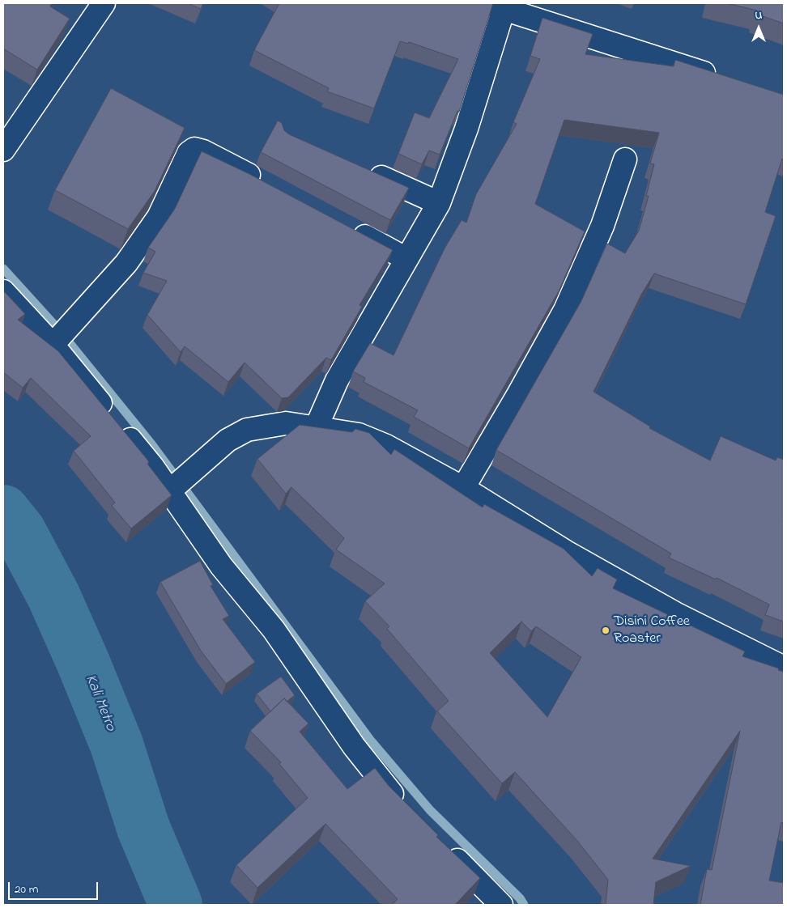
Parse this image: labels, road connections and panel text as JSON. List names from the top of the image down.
{
  "water": ["Kali Metro"],
  "places": ["Disini Coffee Roaster"],
  "scale_bar": "20 m",
  "north": "top"
}
